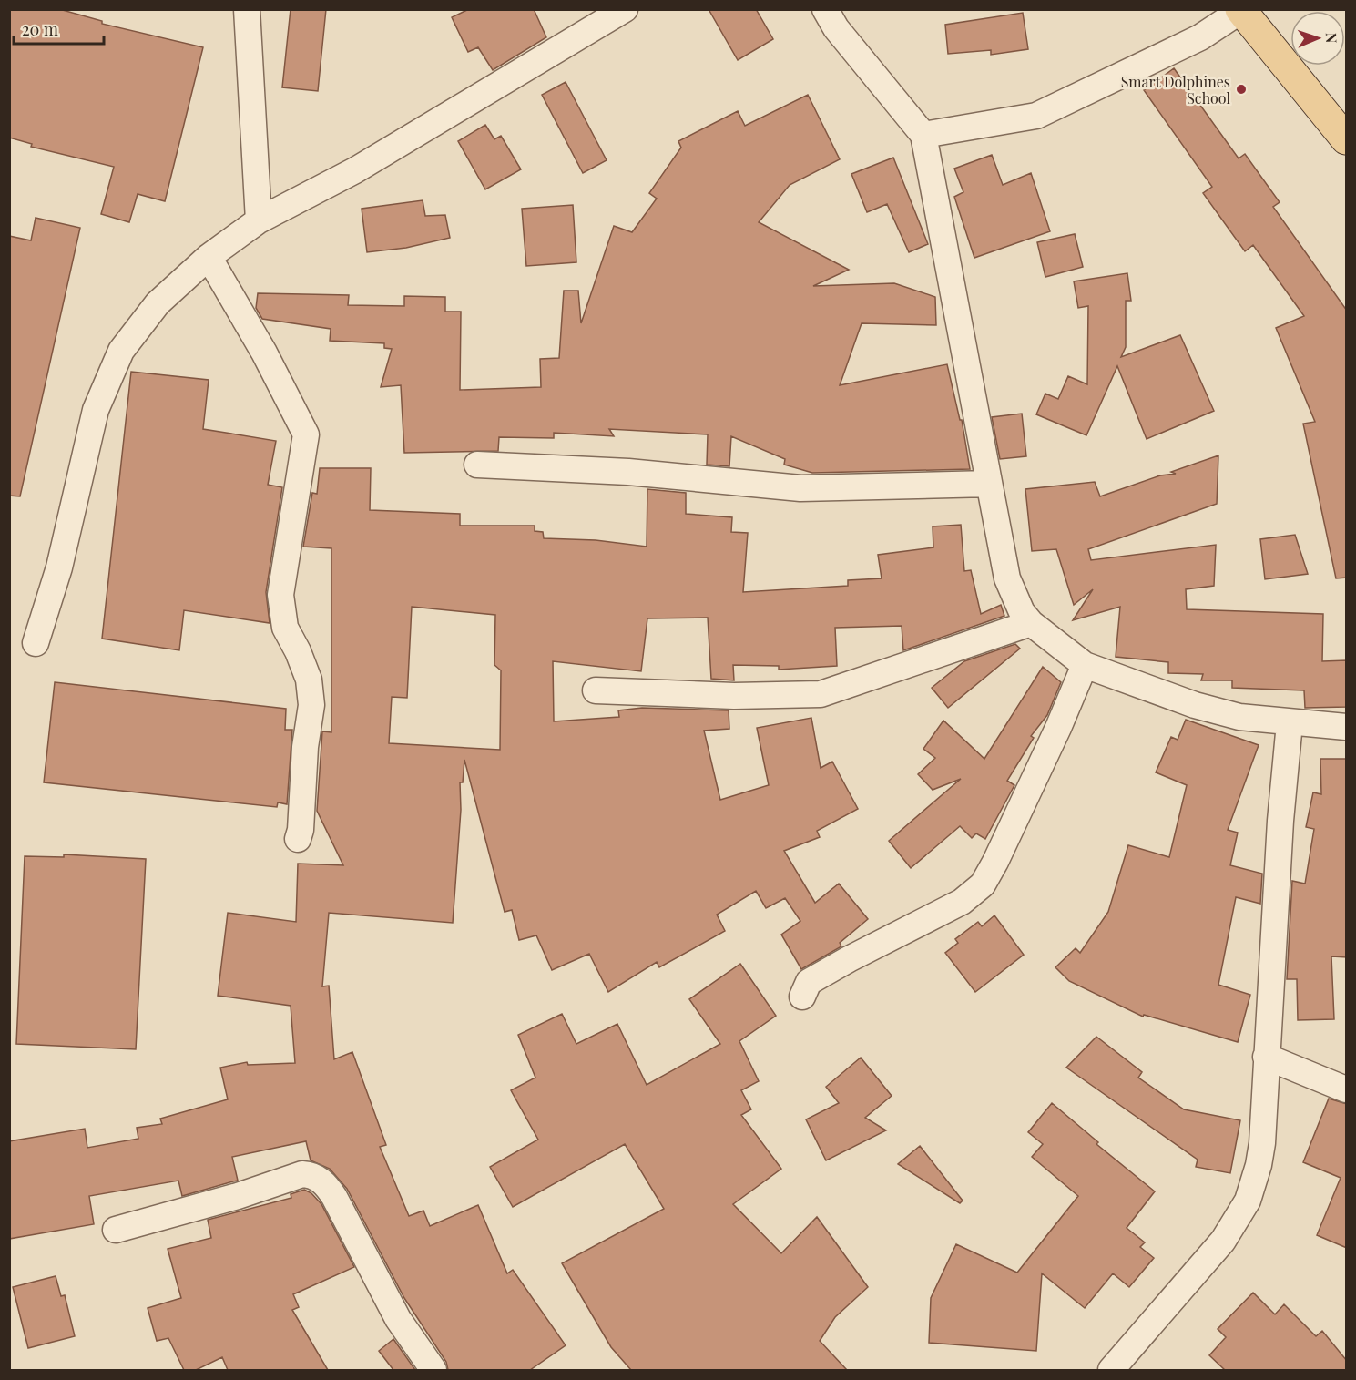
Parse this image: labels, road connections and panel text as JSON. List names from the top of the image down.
{
  "places": ["Smart Dolphines School"],
  "scale_bar": "20 m",
  "north": "right"
}
